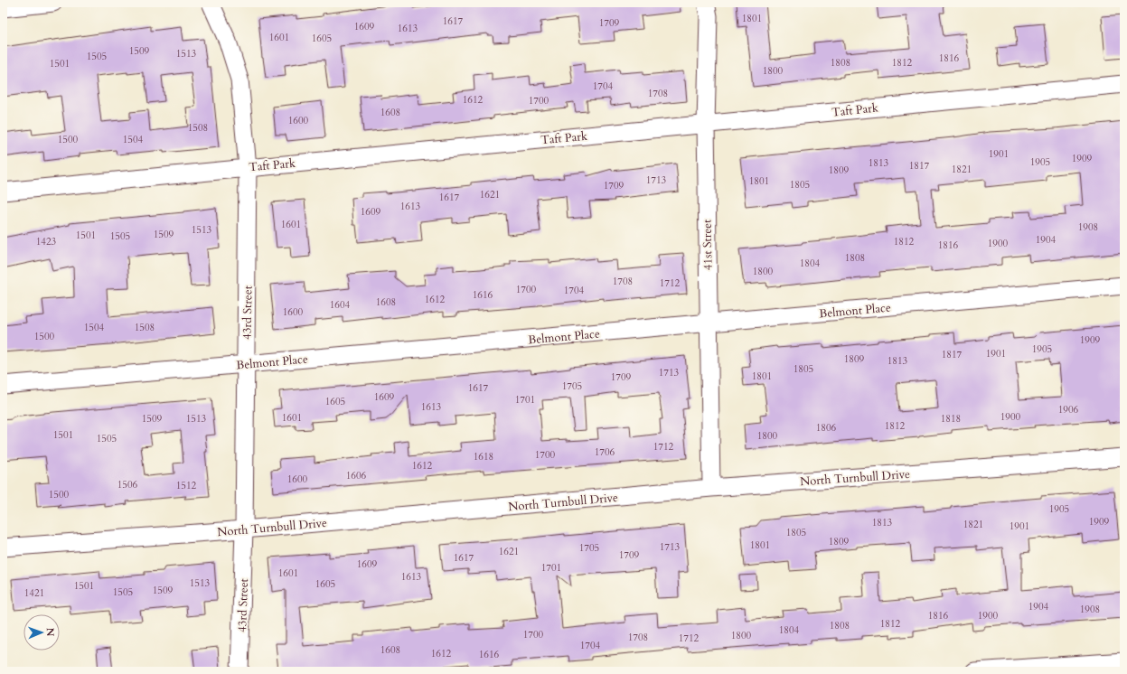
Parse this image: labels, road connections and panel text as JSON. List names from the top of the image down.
{
  "streets": {
    "street": [
      "Taft Park",
      "41st Street",
      "Belmont Place",
      "43rd Street",
      "North Turnbull Drive"
    ]
  },
  "crossings": [
    ["Taft Park", "41st Street"],
    ["Taft Park", "43rd Street"],
    ["41st Street", "Belmont Place"],
    ["41st Street", "North Turnbull Drive"],
    ["Belmont Place", "43rd Street"],
    ["43rd Street", "North Turnbull Drive"]
  ],
  "house_numbers": [
    "1801",
    "1617",
    "1709",
    "1609",
    "1613",
    "1601",
    "1605",
    "1509",
    "1513",
    "1505",
    "1816",
    "1808",
    "1812",
    "1501",
    "1800",
    "1704",
    "1708",
    "1612",
    "1700",
    "1608",
    "1600",
    "1508",
    "1500",
    "1504",
    "1901",
    "1909",
    "1905",
    "1813",
    "1817",
    "1821",
    "1809",
    "1713",
    "1801",
    "1805",
    "1709",
    "1621",
    "1617",
    "1613",
    "1609",
    "1601",
    "1908",
    "1513",
    "1509",
    "1501",
    "1505",
    "1904",
    "1423",
    "1812",
    "1900",
    "1816",
    "1808",
    "1804",
    "1800",
    "1708",
    "1712",
    "1700",
    "1704",
    "1616",
    "1612",
    "1608",
    "1604",
    "1600",
    "1504",
    "1508",
    "1500",
    "1909",
    "1905",
    "1901",
    "1817",
    "1809",
    "1813",
    "1805",
    "1713",
    "1801",
    "1709",
    "1705",
    "1617",
    "1609",
    "1701",
    "1605",
    "1613",
    "1906",
    "1900",
    "1601",
    "1509",
    "1513",
    "1818",
    "1812",
    "1806",
    "1501",
    "1800",
    "1505",
    "1712",
    "1706",
    "1700",
    "1618",
    "1612",
    "1606",
    "1600",
    "1506",
    "1512",
    "1500",
    "1905",
    "1909",
    "1813",
    "1821",
    "1901",
    "1805",
    "1809",
    "1801",
    "1713",
    "1705",
    "1621",
    "1709",
    "1617",
    "1609",
    "1701",
    "1601",
    "1613",
    "1513",
    "1605",
    "1501",
    "1509",
    "1505",
    "1421",
    "1904",
    "1908",
    "1816",
    "1900",
    "1812",
    "1808",
    "1804",
    "1700",
    "1800",
    "1708",
    "1712",
    "1704",
    "1608",
    "1612",
    "1616"
  ],
  "north": "right"
}
